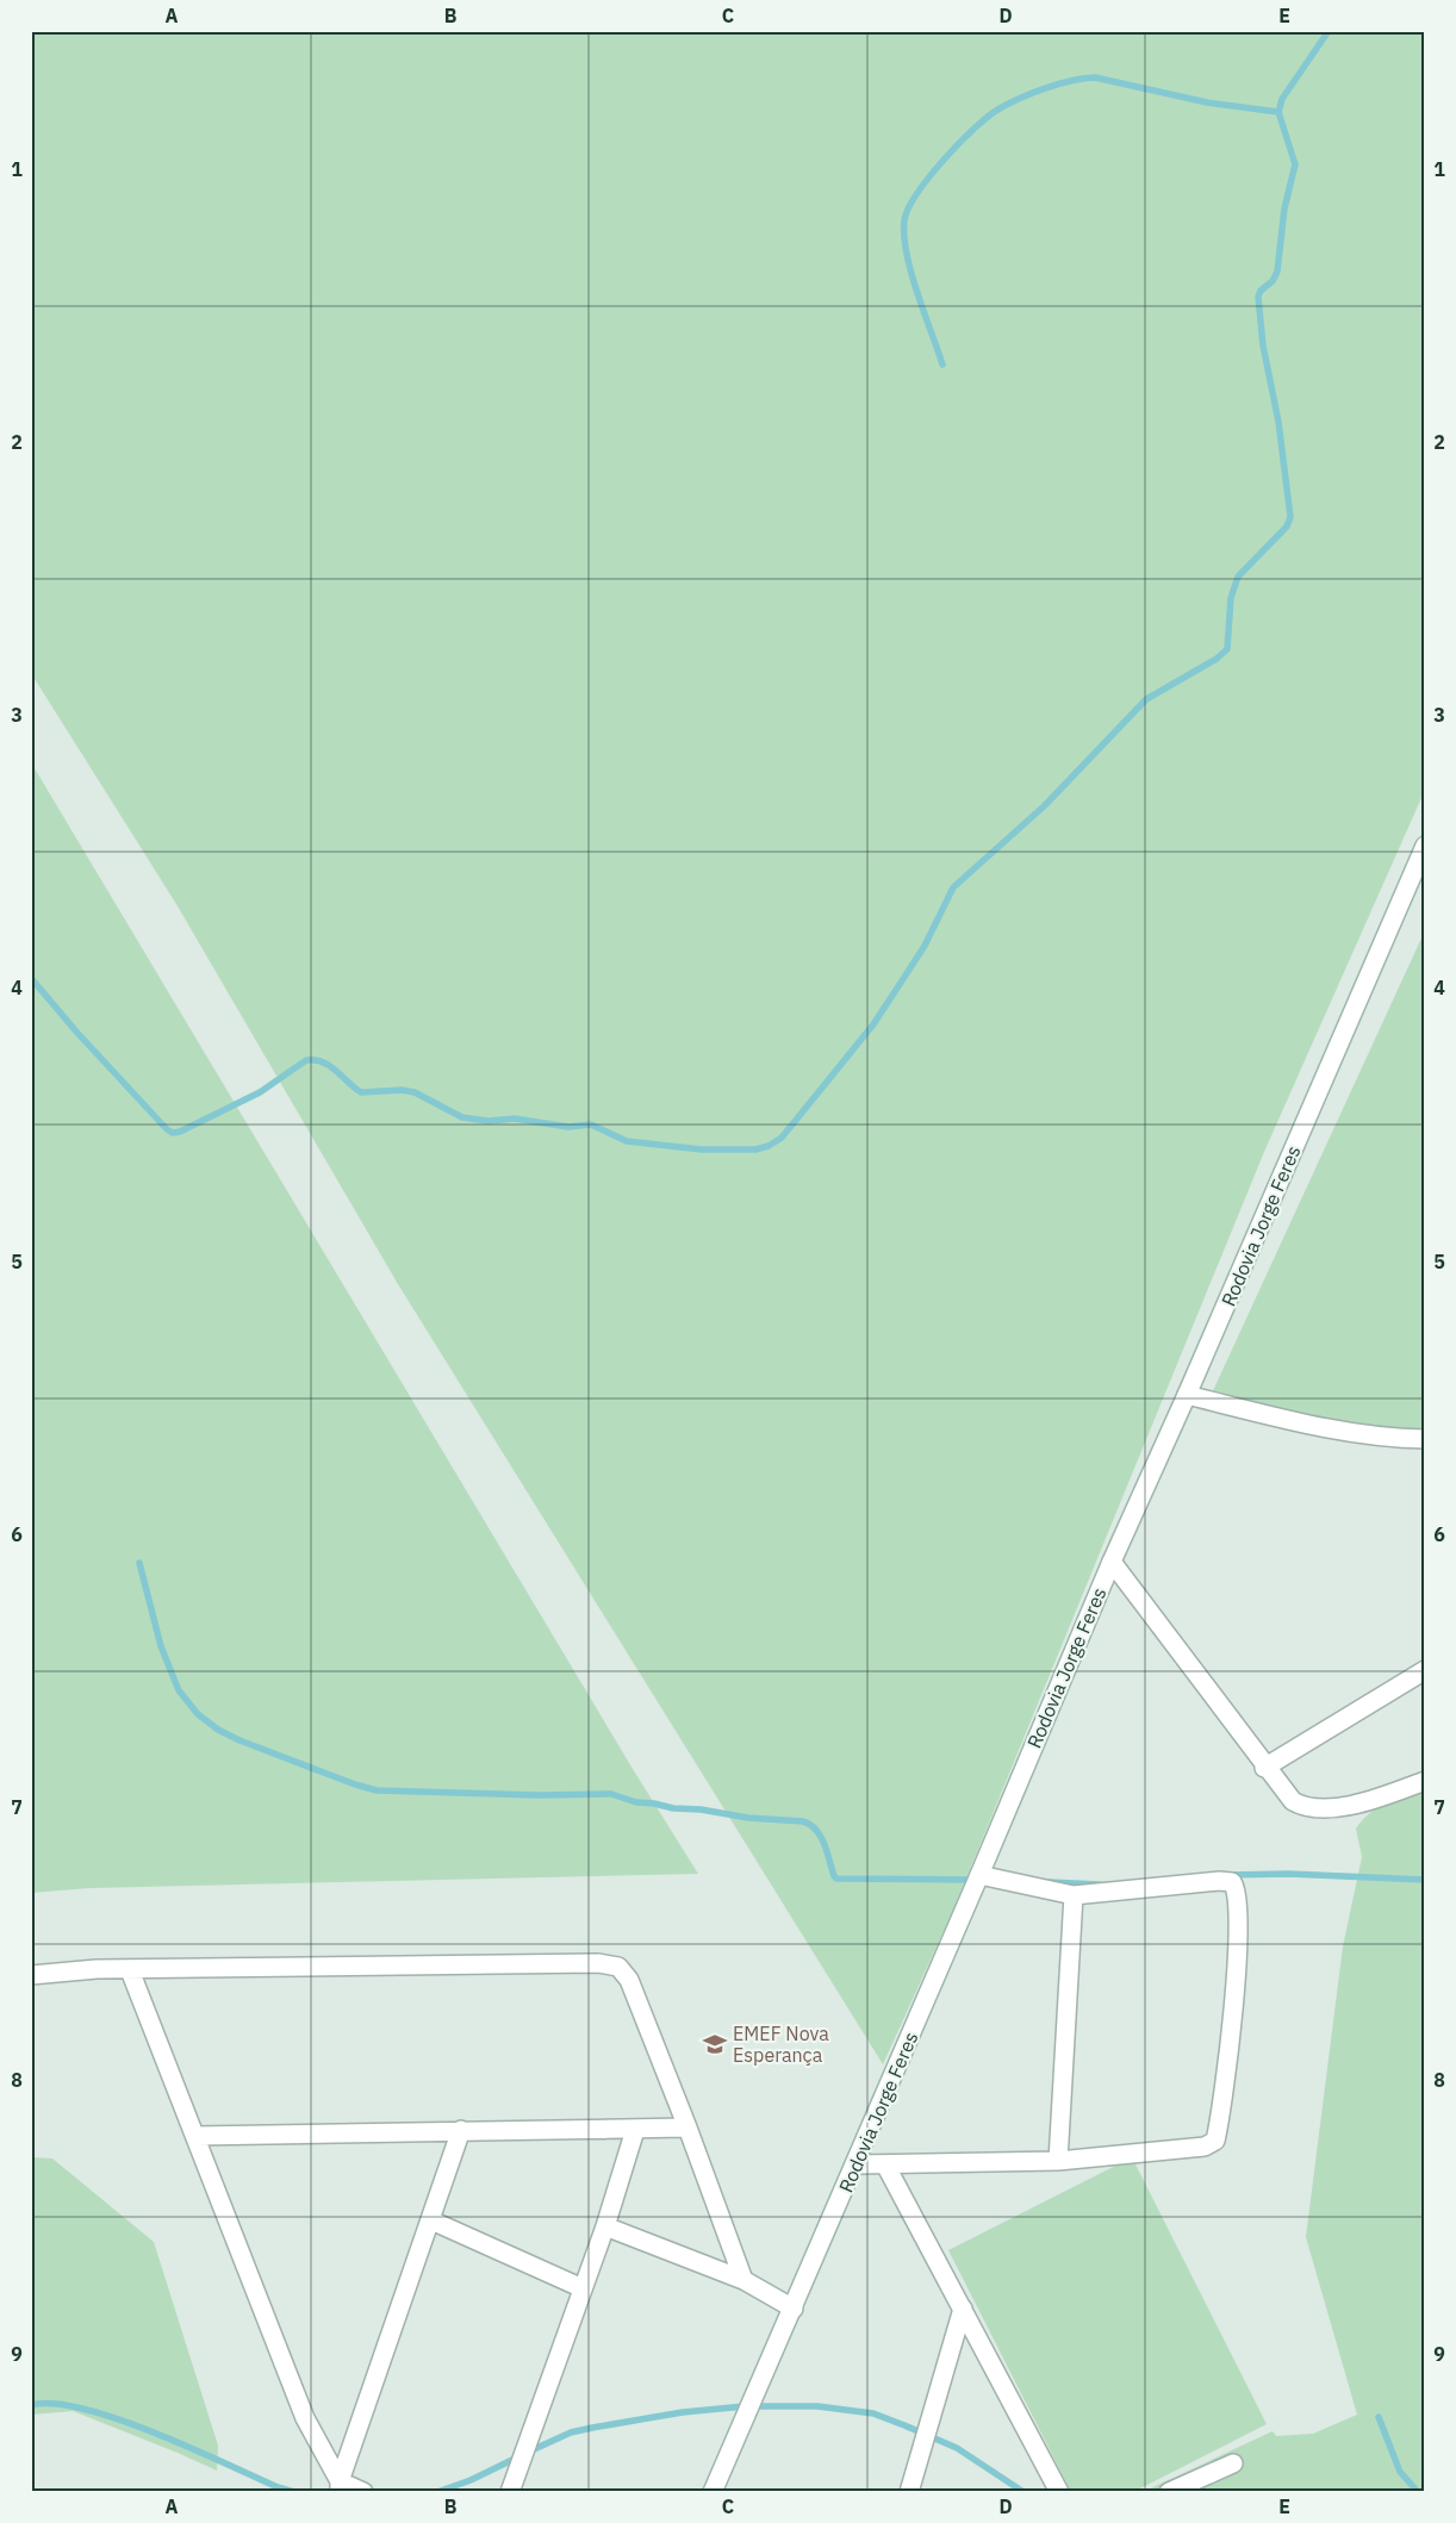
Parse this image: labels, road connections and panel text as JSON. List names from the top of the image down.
{
  "streets": {
    "street": ["Rodovia Jorge Feres"]
  },
  "places": {
    "school or university": ["EMEF Nova Esperança"]
  },
  "grid": {
    "columns": [
      "A",
      "B",
      "C",
      "D",
      "E"
    ],
    "rows": [
      "1",
      "2",
      "3",
      "4",
      "5",
      "6",
      "7",
      "8",
      "9"
    ]
  }
}
